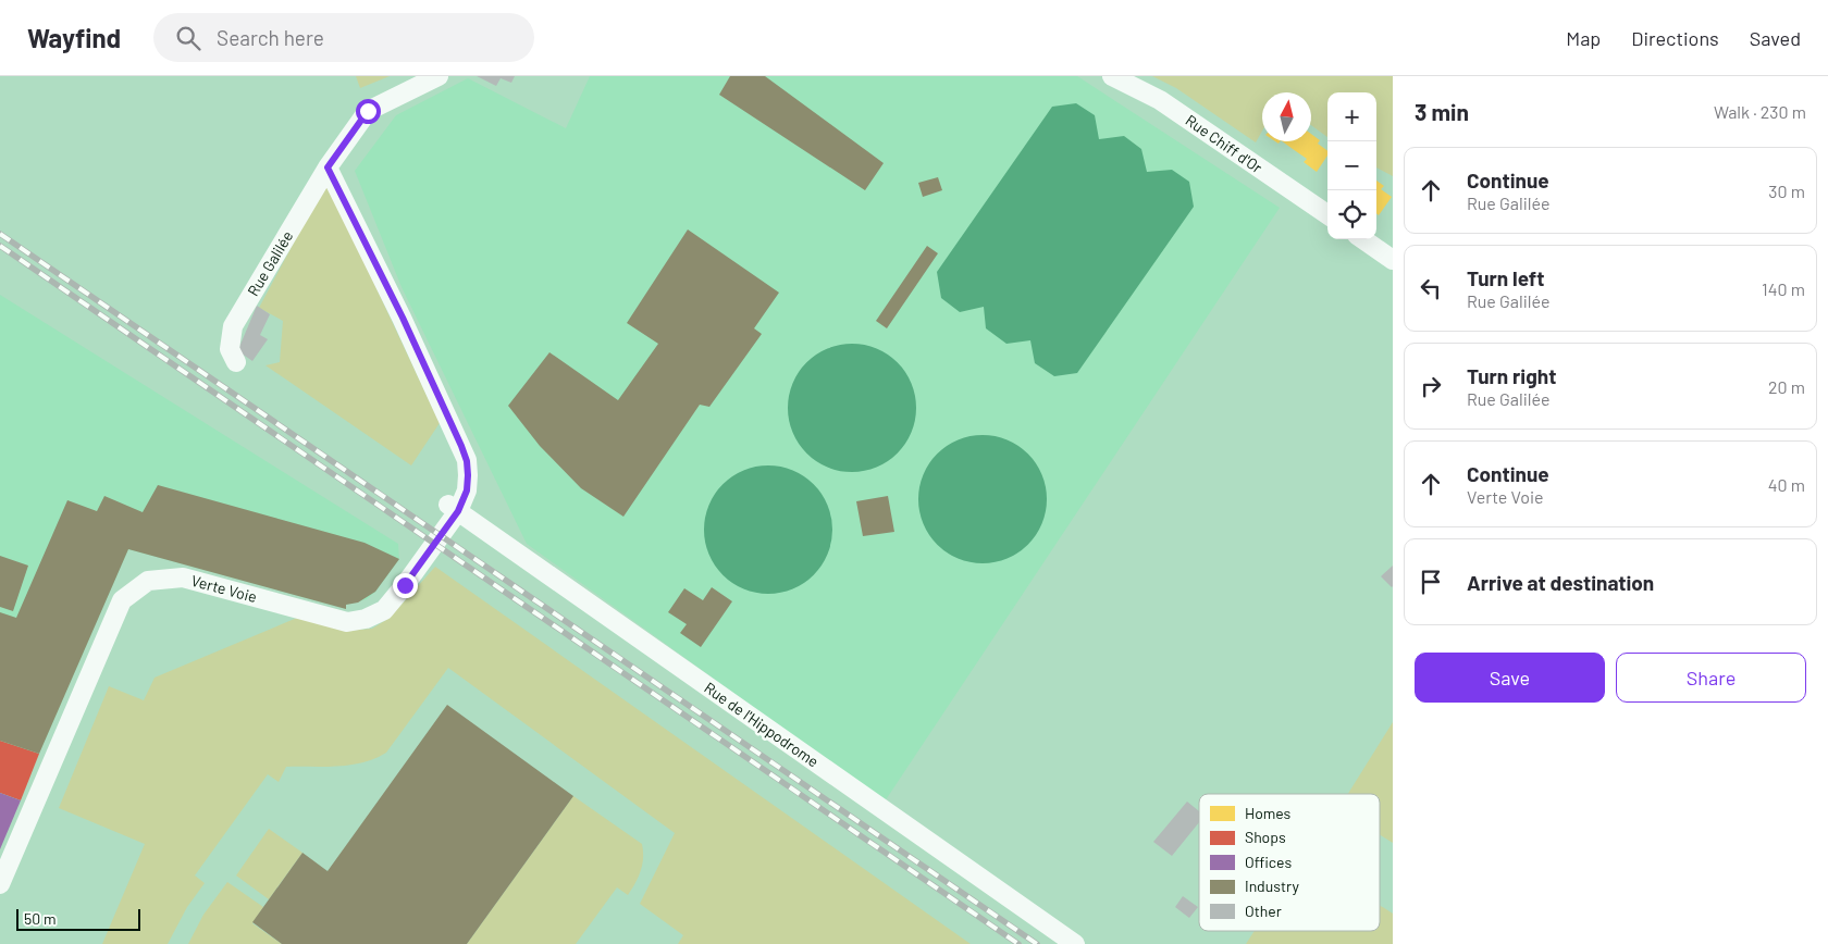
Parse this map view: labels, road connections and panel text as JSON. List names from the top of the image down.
{
  "streets": {
    "street": [
      "Rue Chiff d'Or",
      "Rue Galilée",
      "Verte Voie",
      "Rue de l'Hippodrome"
    ]
  },
  "crossings": [
    ["Verte Voie", "Rue de l'Hippodrome"]
  ],
  "legend": [
    "Homes",
    "Shops",
    "Offices",
    "Industry",
    "Other"
  ],
  "scale_bar": "50 m",
  "north": "top",
  "page": {
    "header": "Wayfind",
    "search": "Search here",
    "nav": ["Map", "Directions", "Saved"],
    "heading": ["3 min", "Walk · 230 m"],
    "map_buttons": ["+", "−"],
    "list": [
      ["Continue", "Rue Galilée", "30 m"],
      ["Turn left", "Rue Galilée", "140 m"],
      ["Turn right", "Rue Galilée", "20 m"],
      ["Continue", "Verte Voie", "40 m"],
      "Arrive at destination"
    ],
    "buttons": ["Save", "Share"],
    "scale": "50 m"
  }
}
